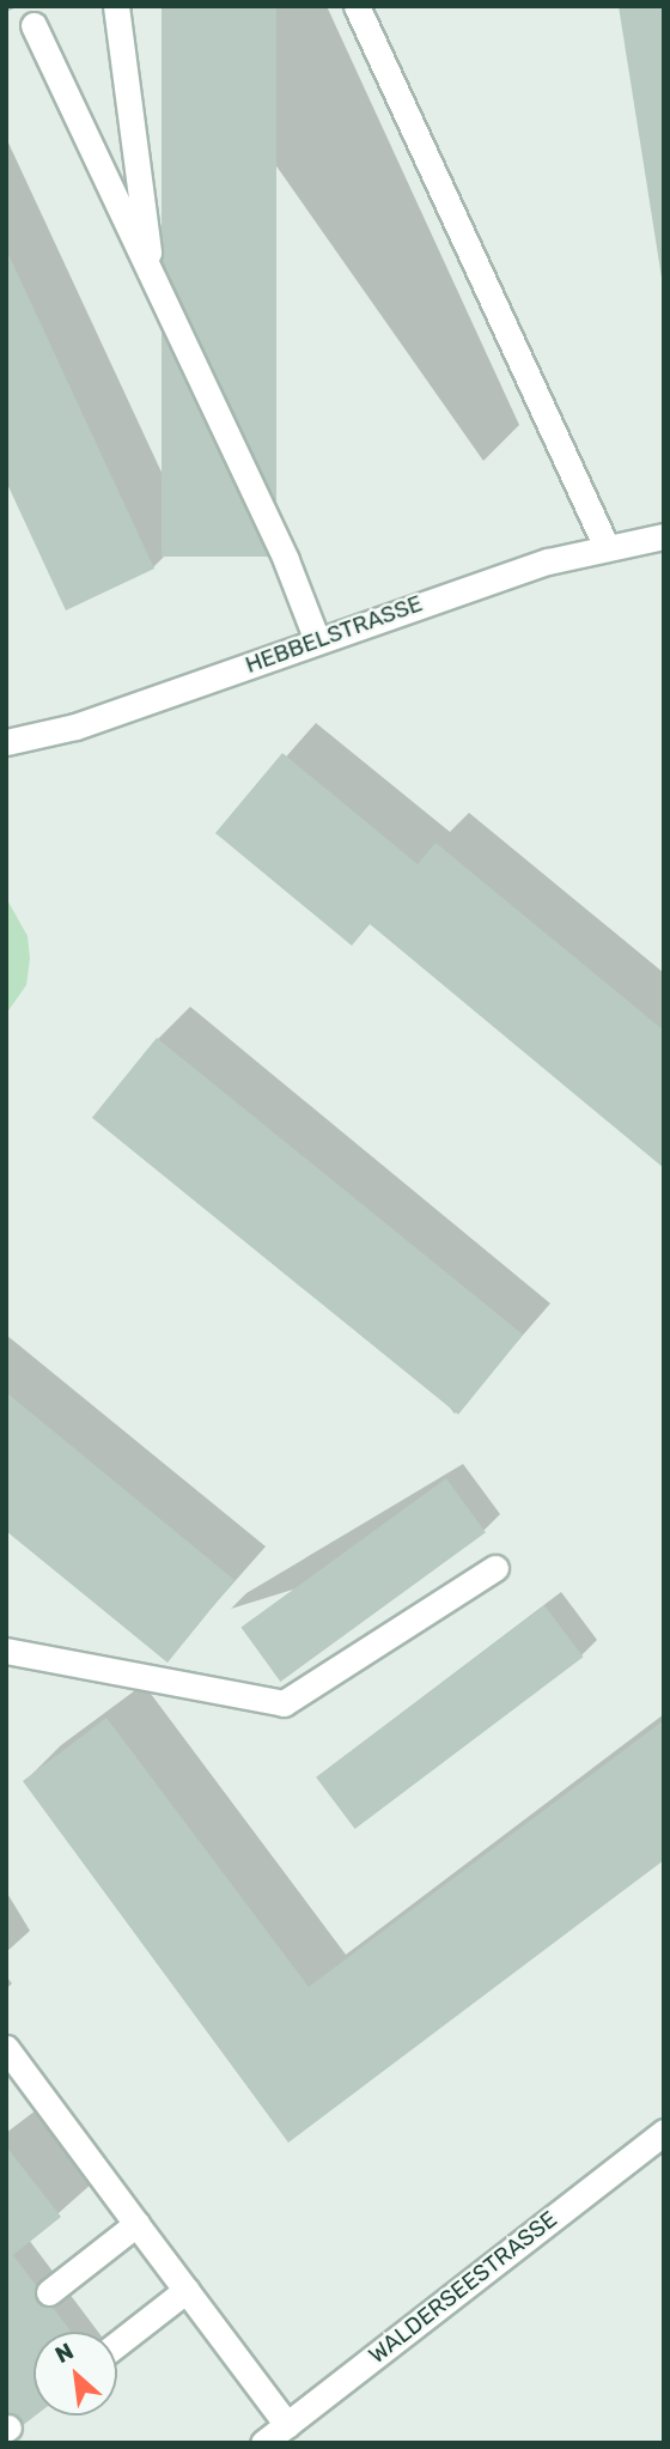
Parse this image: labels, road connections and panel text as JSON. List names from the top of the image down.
{
  "streets": {
    "street": ["HEBBELSTRASSE", "WALDERSEESTRASSE"]
  },
  "north": "top left"
}
